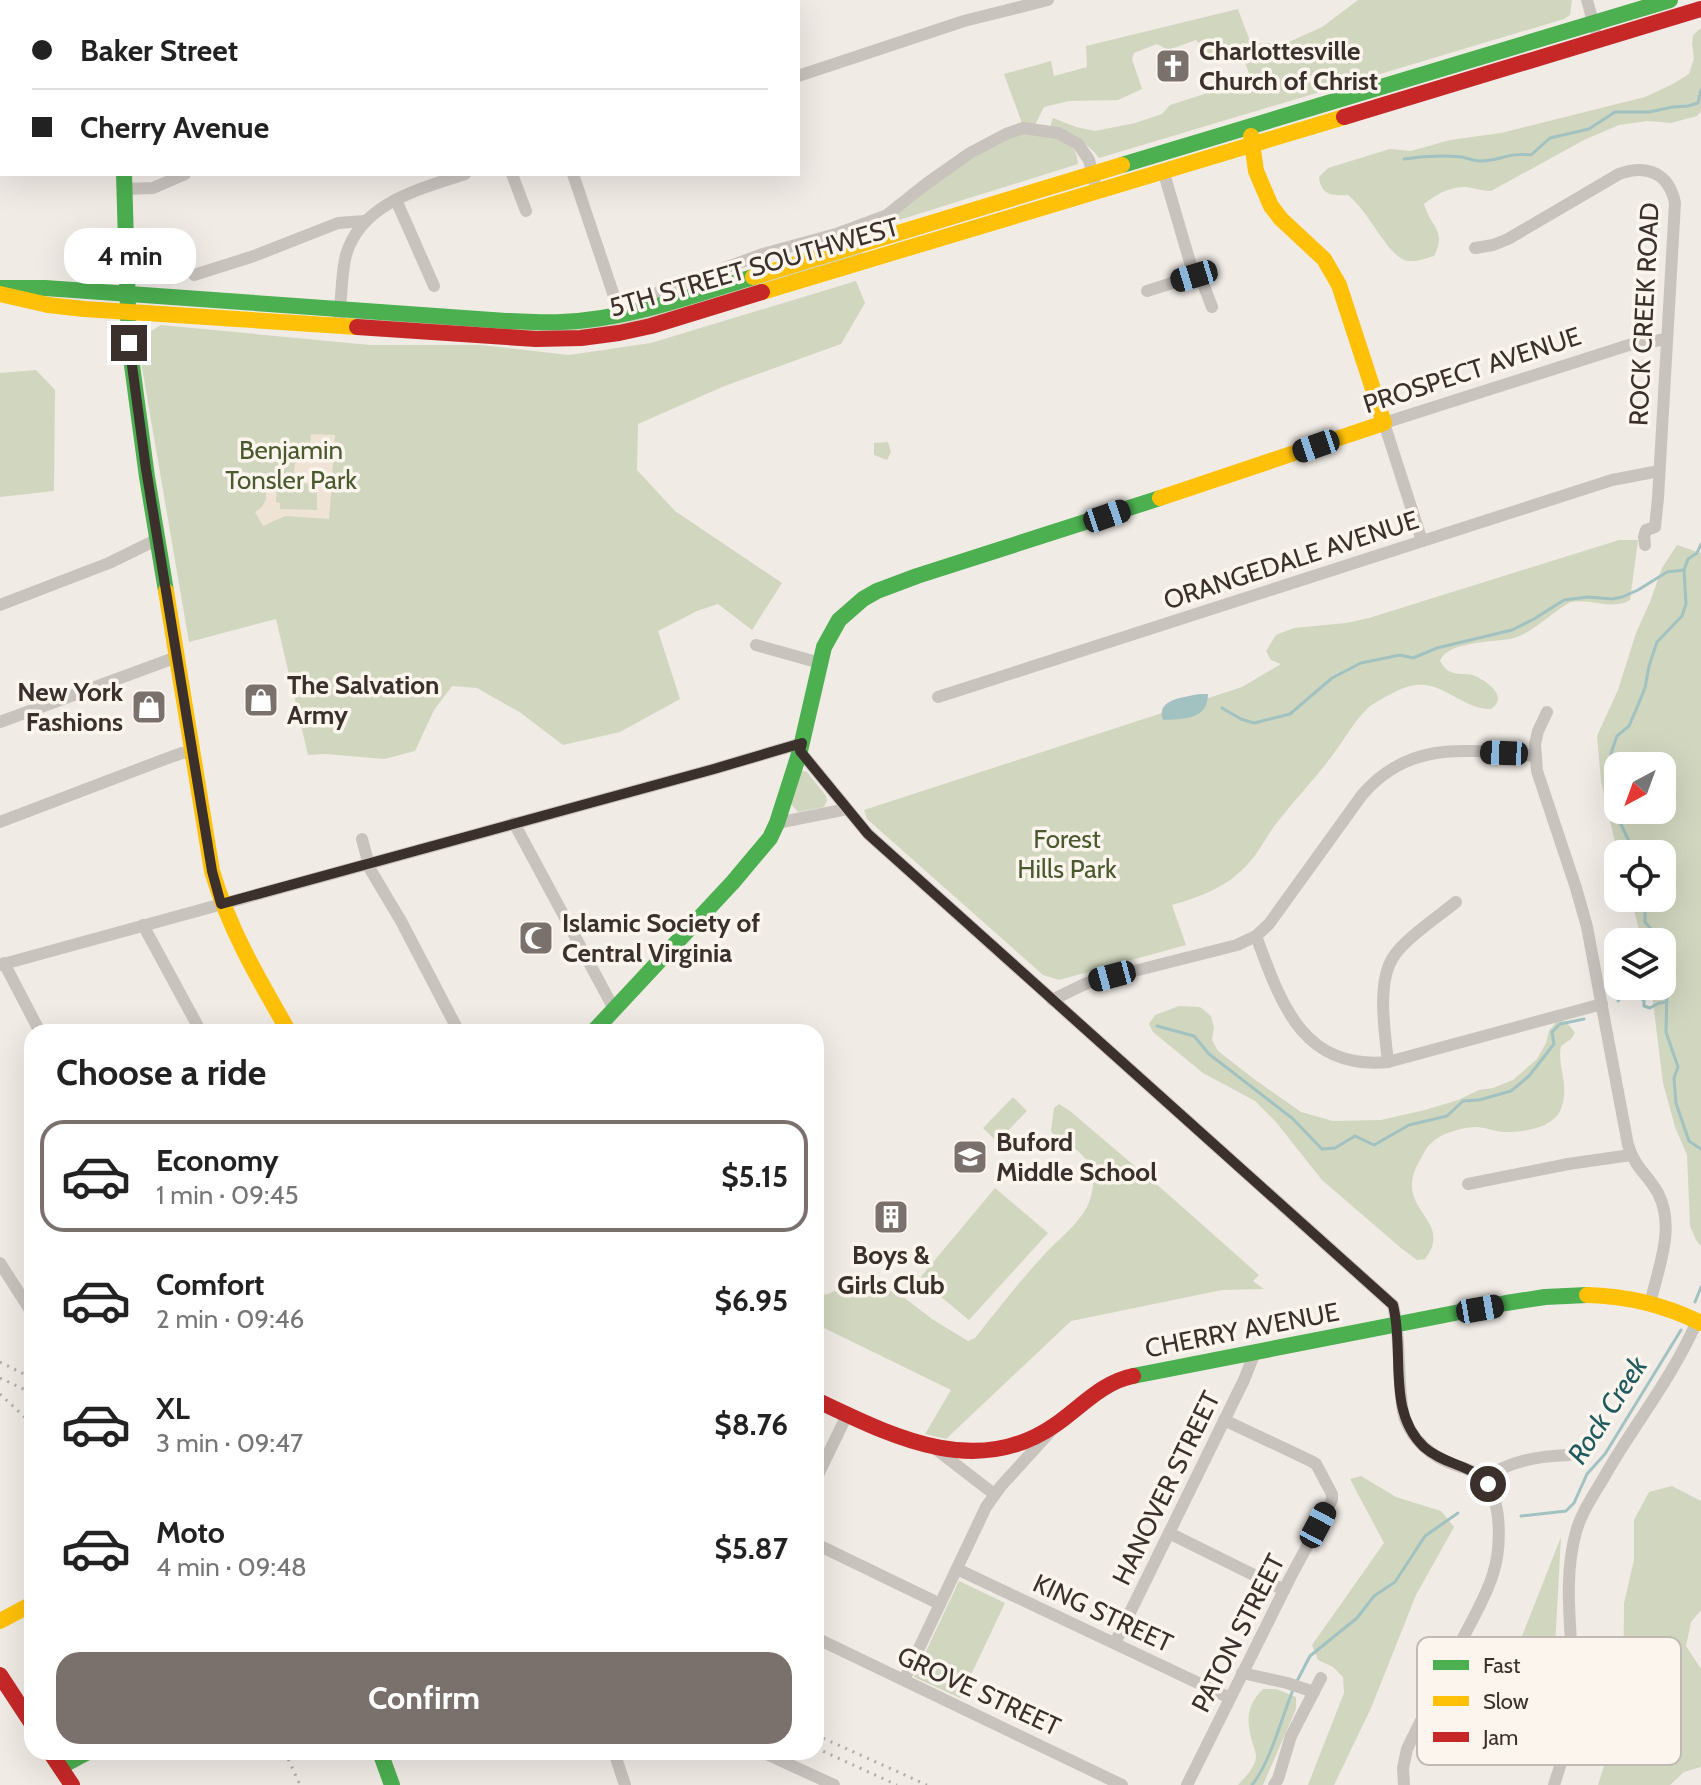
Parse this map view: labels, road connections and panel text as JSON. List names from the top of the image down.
{
  "streets": {
    "main road": ["5TH STREET SOUTHWEST", "PROSPECT AVENUE", "CHERRY AVENUE"],
    "street": [
      "ROCK CREEK ROAD",
      "ORANGEDALE AVENUE",
      "HANOVER STREET",
      "KING STREET",
      "PATON STREET",
      "GROVE STREET"
    ]
  },
  "crossings": [
    ["ROCK CREEK ROAD", "PROSPECT AVENUE"],
    ["ROCK CREEK ROAD", "ORANGEDALE AVENUE"],
    ["CHERRY AVENUE", "HANOVER STREET"],
    ["HANOVER STREET", "KING STREET"],
    ["HANOVER STREET", "PATON STREET"],
    ["KING STREET", "PATON STREET"]
  ],
  "water": ["Rock Creek"],
  "parks": ["Benjamin Tonsler Park", "Forest Hills Park"],
  "places": {
    "church": ["Charlottesville Church of Christ"],
    "shop": ["The Salvation Army", "New York Fashions"],
    "mosque": ["Islamic Society of Central Virginia"],
    "school or university": ["Buford Middle School"],
    "building": ["Boys & Girls Club"]
  },
  "legend": ["Fast", "Slow", "Jam"],
  "north": "bottom left",
  "page": {
    "banner": ["Baker Street", "Cherry Avenue"],
    "bubble": "4 min",
    "heading": "Choose a ride",
    "list": [
      {
        "name": "Economy",
        "note": "1 min · 09:45",
        "value": "$5.15"
      },
      {
        "name": "Comfort",
        "note": "2 min · 09:46",
        "value": "$6.95"
      },
      {
        "name": "XL",
        "note": "3 min · 09:47",
        "value": "$8.76"
      },
      {
        "name": "Moto",
        "note": "4 min · 09:48",
        "value": "$5.87"
      }
    ],
    "buttons": "Confirm"
  }
}
